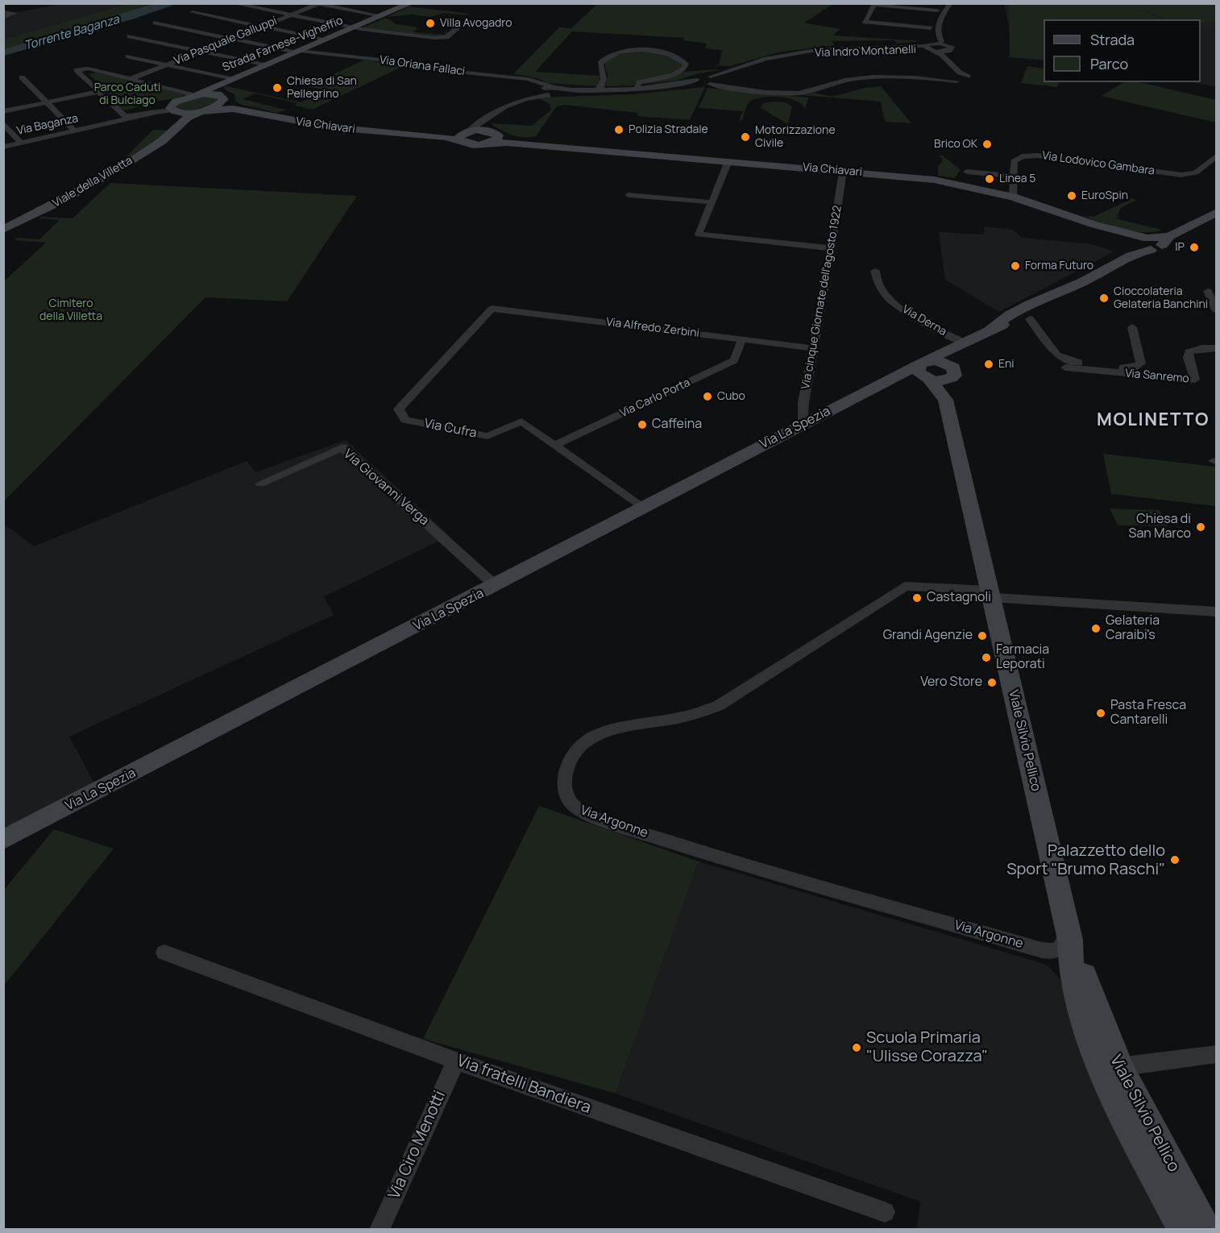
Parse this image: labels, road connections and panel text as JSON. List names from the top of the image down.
{
  "streets": {
    "street": [
      "Via Pasquale Galluppi",
      "Strada Farnese-Vigheffio",
      "Via Indro Montanelli",
      "Via Oriana Fallaci",
      "Via Baganza",
      "Via Chiavari",
      "Via Lodovico Gambara",
      "Viale della Villetta",
      "Via cinque Giornate dell'agosto 1922",
      "Via Derna",
      "Via Alfredo Zerbini",
      "Via Sanremo",
      "Via Carlo Porta",
      "Via La Spezia",
      "Via Cufra",
      "Via Giovanni Verga",
      "Viale Silvio Pellico",
      "Via Argonne",
      "Via fratelli Bandiera",
      "Via Ciro Menotti"
    ]
  },
  "crossings": [
    ["Via Pasquale Galluppi", "Via Oriana Fallaci"],
    ["Strada Farnese-Vigheffio", "Via Oriana Fallaci"],
    ["Strada Farnese-Vigheffio", "Via Baganza"],
    ["Strada Farnese-Vigheffio", "Via Chiavari"],
    ["Via Baganza", "Via Chiavari"],
    ["Via Baganza", "Viale della Villetta"],
    ["Via Chiavari", "Via Lodovico Gambara"],
    ["Via Chiavari", "Viale della Villetta"],
    ["Via Chiavari", "Via cinque Giornate dell'agosto 1922"],
    ["Via Chiavari", "Via La Spezia"],
    ["Via cinque Giornate dell'agosto 1922", "Via Alfredo Zerbini"],
    ["Via cinque Giornate dell'agosto 1922", "Via La Spezia"],
    ["Via Derna", "Via La Spezia"],
    ["Via Alfredo Zerbini", "Via Carlo Porta"],
    ["Via Alfredo Zerbini", "Via Cufra"],
    ["Via Carlo Porta", "Via Cufra"],
    ["Via La Spezia", "Via Cufra"],
    ["Via La Spezia", "Via Giovanni Verga"],
    ["Via La Spezia", "Viale Silvio Pellico"],
    ["Viale Silvio Pellico", "Via Argonne"],
    ["Via fratelli Bandiera", "Via Ciro Menotti"]
  ],
  "districts": ["MOLINETTO"],
  "water": ["Torrente Baganza"],
  "parks": ["Parco Caduti di Bulciago", "Cimitero della Villetta"],
  "places": [
    "Villa Avogadro",
    "Chiesa di San Pellegrino",
    "Polizia Stradale",
    "Motorizzazione Civile",
    "Brico OK",
    "Linea 5",
    "EuroSpin",
    "IP",
    "Forma Futuro",
    "Cioccolateria Gelateria Banchini",
    "Eni",
    "Cubo",
    "Caffeina",
    "Chiesa di San Marco",
    "Castagnoli",
    "Gelateria Caraibi's",
    "Grandi Agenzie",
    "Farmacia Leporati",
    "Vero Store",
    "Pasta Fresca Cantarelli",
    "Palazzetto dello Sport \"Brumo Raschi\"",
    "Scuola Primaria \"Ulisse Corazza\""
  ],
  "legend": ["Strada", "Parco"]
}
